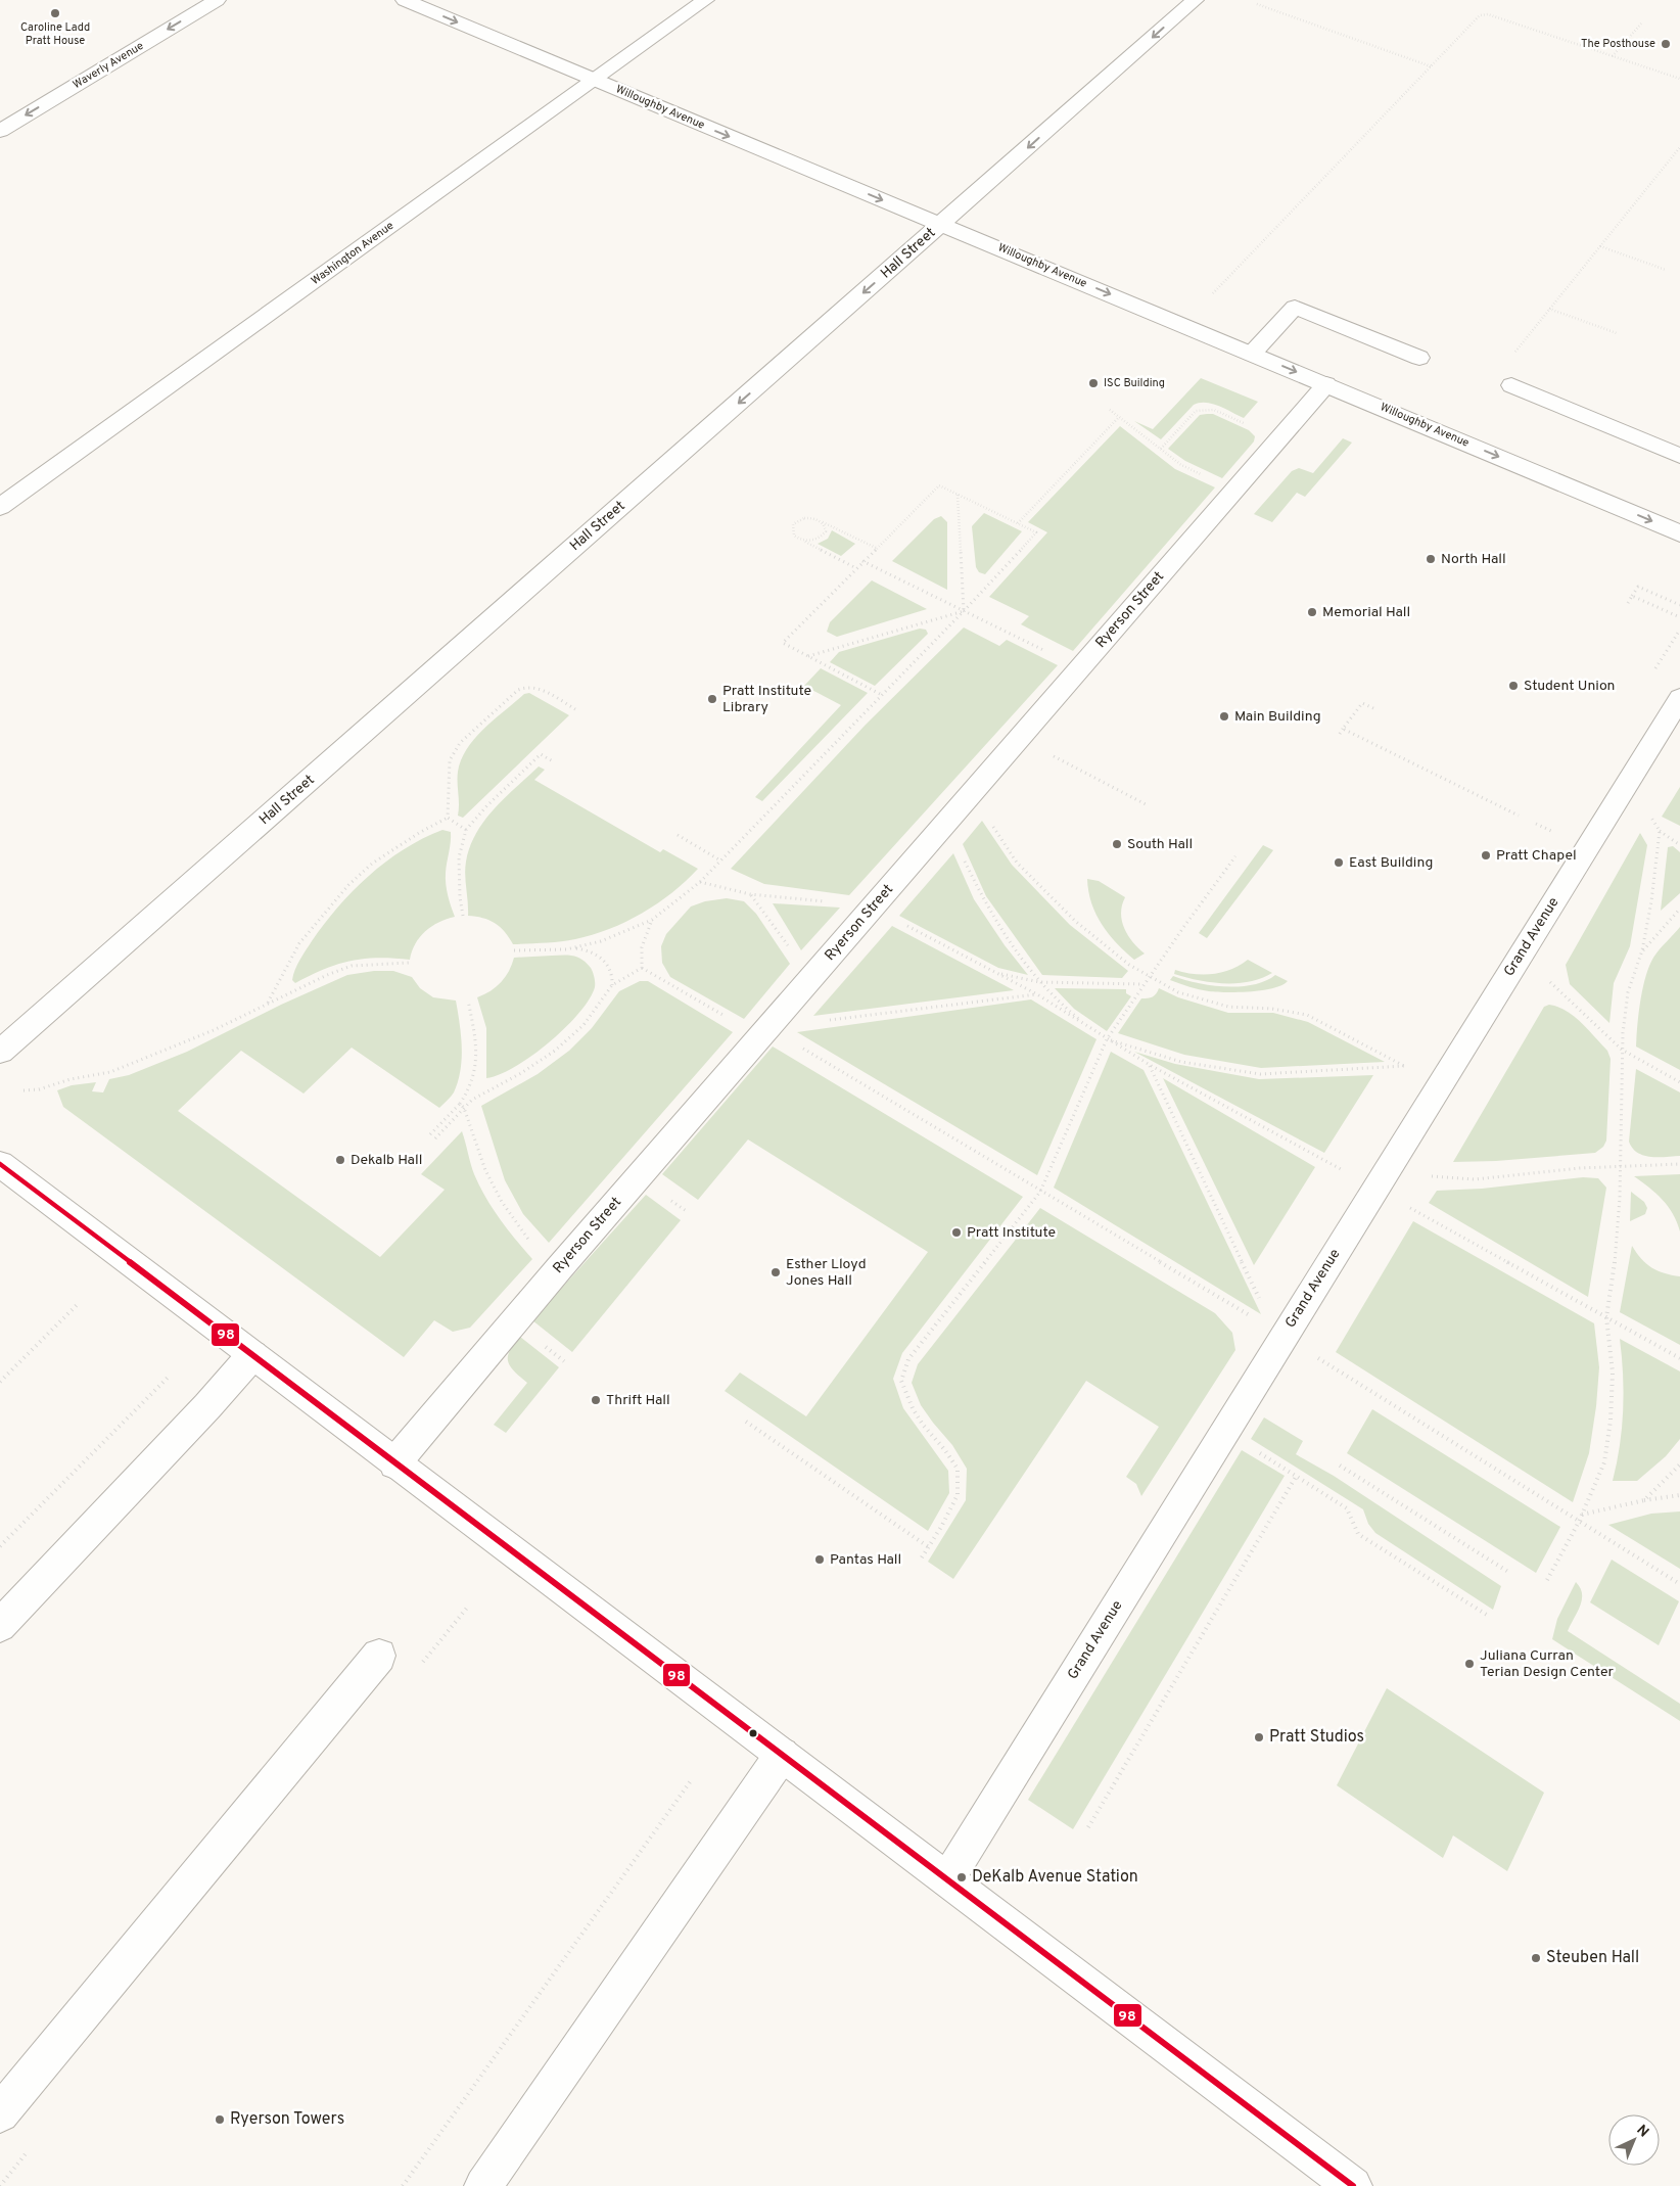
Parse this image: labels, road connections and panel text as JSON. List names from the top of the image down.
{
  "streets": {
    "street": [
      "Waverly Avenue",
      "Willoughby Avenue",
      "Washington Avenue",
      "Hall Street",
      "Ryerson Street",
      "Grand Avenue"
    ]
  },
  "crossings": [
    ["Willoughby Avenue", "Washington Avenue"],
    ["Willoughby Avenue", "Hall Street"],
    ["Willoughby Avenue", "Ryerson Street"]
  ],
  "one_way": ["Waverly Avenue", "Willoughby Avenue", "Hall Street"],
  "places": [
    "Caroline Ladd Pratt House",
    "The Posthouse",
    "ISC Building",
    "North Hall",
    "Memorial Hall",
    "Student Union",
    "Pratt Institute Library",
    "Main Building",
    "South Hall",
    "Pratt Chapel",
    "East Building",
    "Dekalb Hall",
    "Pratt Institute",
    "Esther Lloyd Jones Hall",
    "Thrift Hall",
    "Pantas Hall",
    "Juliana Curran Terian Design Center",
    "Pratt Studios",
    "DeKalb Avenue Station",
    "Steuben Hall",
    "Ryerson Towers"
  ],
  "lines": ["transit line 98"],
  "north": "top right"
}
